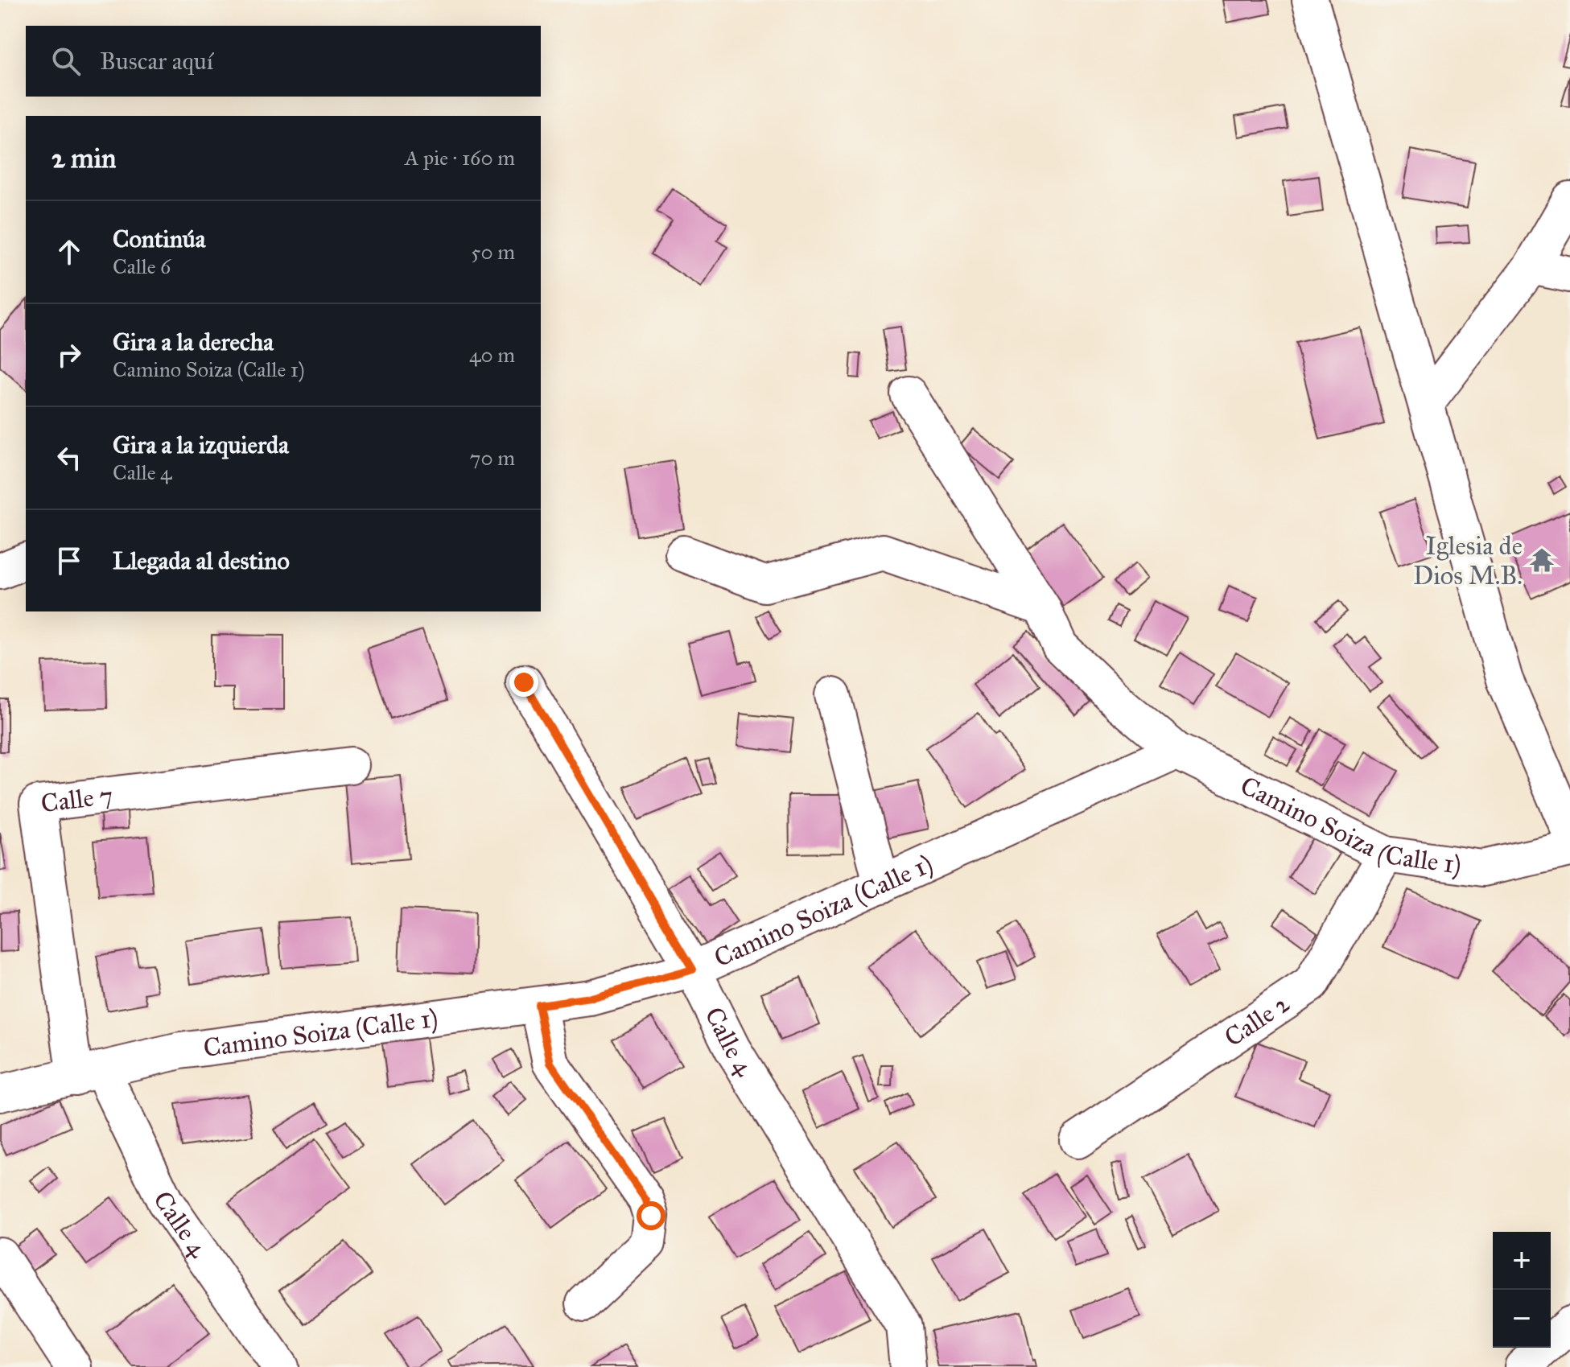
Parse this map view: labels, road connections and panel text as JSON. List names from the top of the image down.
{
  "streets": {
    "street": [
      "Calle 7",
      "Camino Soiza (Calle 1)",
      "Calle 2",
      "Calle 4"
    ]
  },
  "crossings": [
    ["Calle 7", "Camino Soiza (Calle 1)"],
    ["Calle 7", "Calle 4"],
    ["Camino Soiza (Calle 1)", "Calle 2"],
    ["Camino Soiza (Calle 1)", "Calle 4"]
  ],
  "places": {
    "temple": ["Iglesia de Dios M.B."]
  },
  "page": {
    "search": "Buscar aquí",
    "heading": ["2 min", "A pie · 160 m"],
    "list": [
      ["Continúa", "Calle 6", "50 m"],
      ["Gira a la derecha", "Camino Soiza (Calle 1)", "40 m"],
      ["Gira a la izquierda", "Calle 4", "70 m"],
      "Llegada al destino"
    ],
    "map_buttons": ["+", "−"]
  }
}
